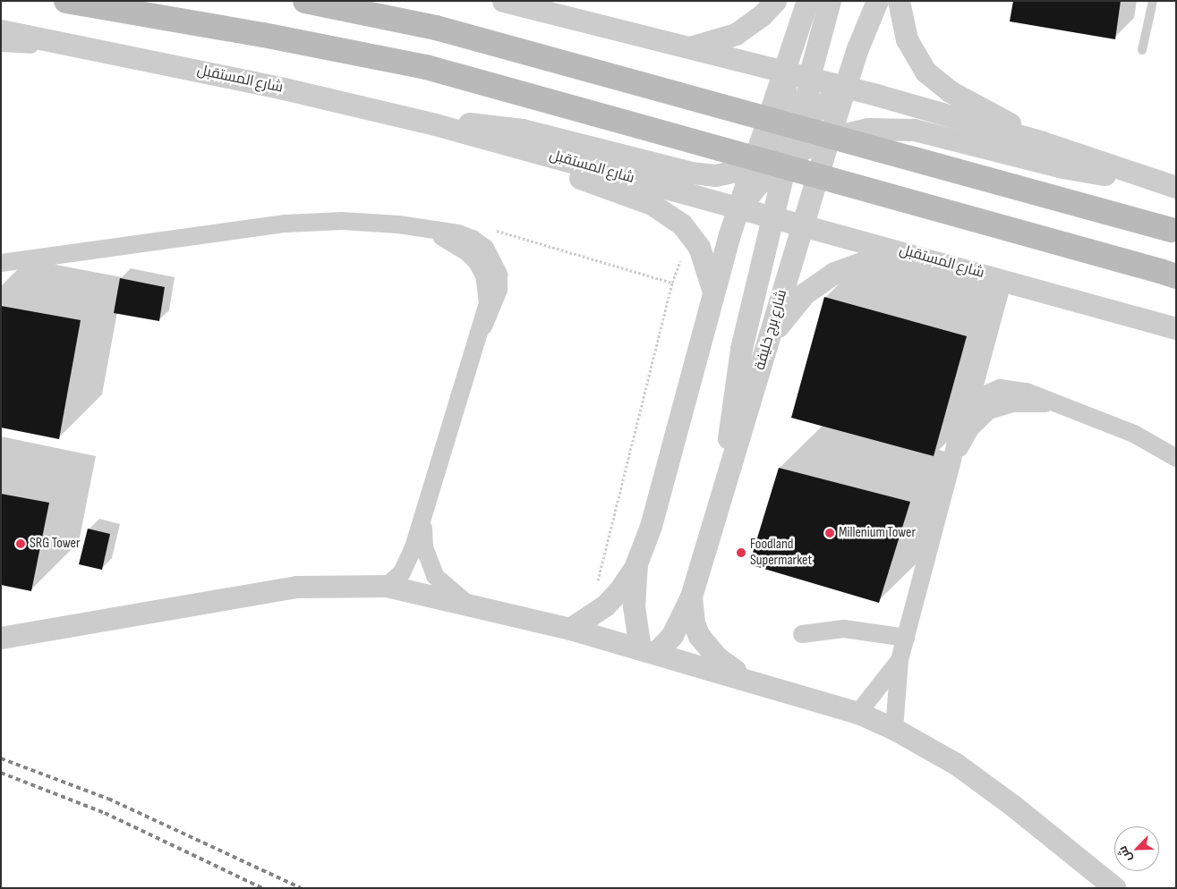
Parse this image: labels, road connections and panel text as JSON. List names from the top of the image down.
{
  "streets": {
    "street": ["شارع المستقبل", "شارع برج خليفة"]
  },
  "crossings": [
    ["شارع المستقبل", "شارع برج خليفة"]
  ],
  "places": ["Millenium Tower", "SRG Tower", "Foodland Supermarket"],
  "north": "bottom left"
}
